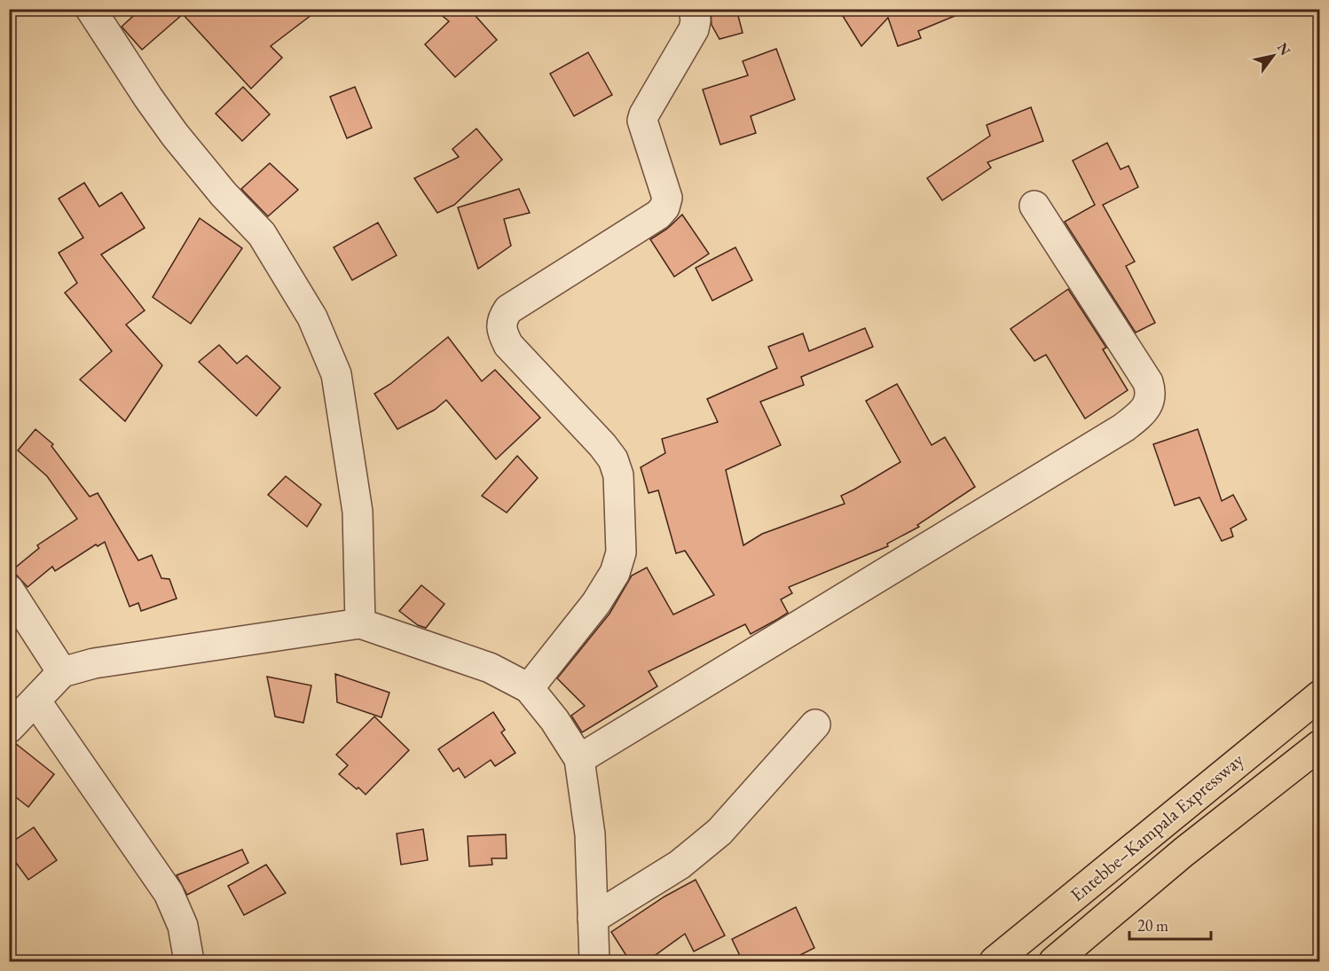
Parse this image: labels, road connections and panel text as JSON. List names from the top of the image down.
{
  "streets": {
    "highway": ["Entebbe–Kampala Expressway"]
  },
  "scale_bar": "20 m",
  "north": "top right"
}
